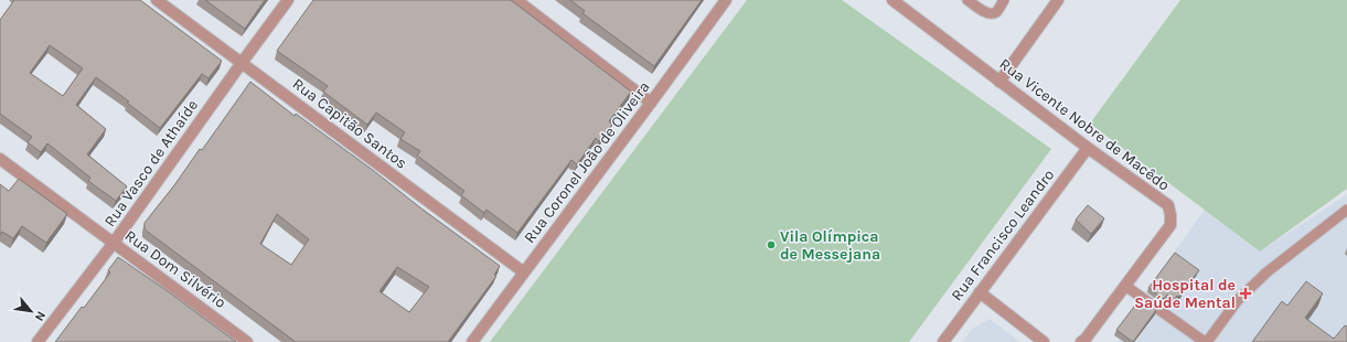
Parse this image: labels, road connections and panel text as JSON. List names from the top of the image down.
{
  "streets": {
    "street": [
      "Rua Capitão Santos",
      "Rua Vicente Nobre de Macêdo",
      "Rua Coronel João de Oliveira",
      "Rua Vasco de Athaíde",
      "Rua Francisco Leandro",
      "Rua Dom Silvério"
    ]
  },
  "crossings": [
    ["Rua Capitão Santos", "Rua Coronel João de Oliveira"],
    ["Rua Capitão Santos", "Rua Vasco de Athaíde"],
    ["Rua Vicente Nobre de Macêdo", "Rua Francisco Leandro"],
    ["Rua Vasco de Athaíde", "Rua Dom Silvério"]
  ],
  "places": {
    "other": ["Vila Olímpica de Messejana"],
    "health": ["Hospital de Saúde Mental"]
  },
  "north": "bottom right"
}
